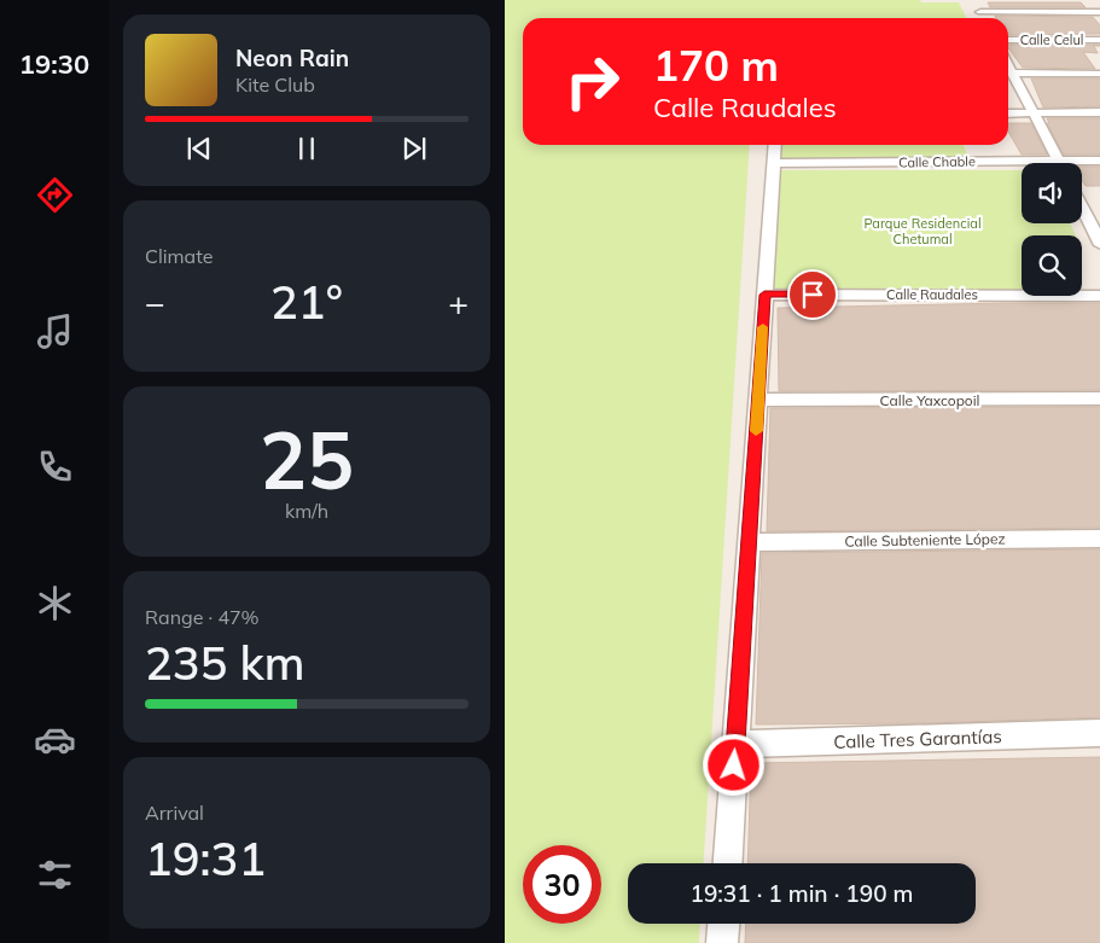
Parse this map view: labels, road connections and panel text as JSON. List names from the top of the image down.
{
  "streets": {
    "street": [
      "Calle Celul",
      "Calle Chable",
      "Calle Raudales",
      "Calle Yaxcopoil",
      "Calle Subteniente López",
      "Calle Tres Garantías"
    ]
  },
  "parks": ["Parque Residencial Chetumal"],
  "page": {
    "tabs": "19:30",
    "turn": ["170 m", "Calle Raudales"],
    "song": ["Neon Rain", "Kite Club"],
    "tile": [
      "Climate",
      ["25", "km/h"],
      ["Range · 47%", "235 km"],
      ["Arrival", "19:31"]
    ],
    "heat": ["−", "21°", "+"],
    "limit": "30",
    "trip": "19:31 · 1 min · 190 m"
  }
}
